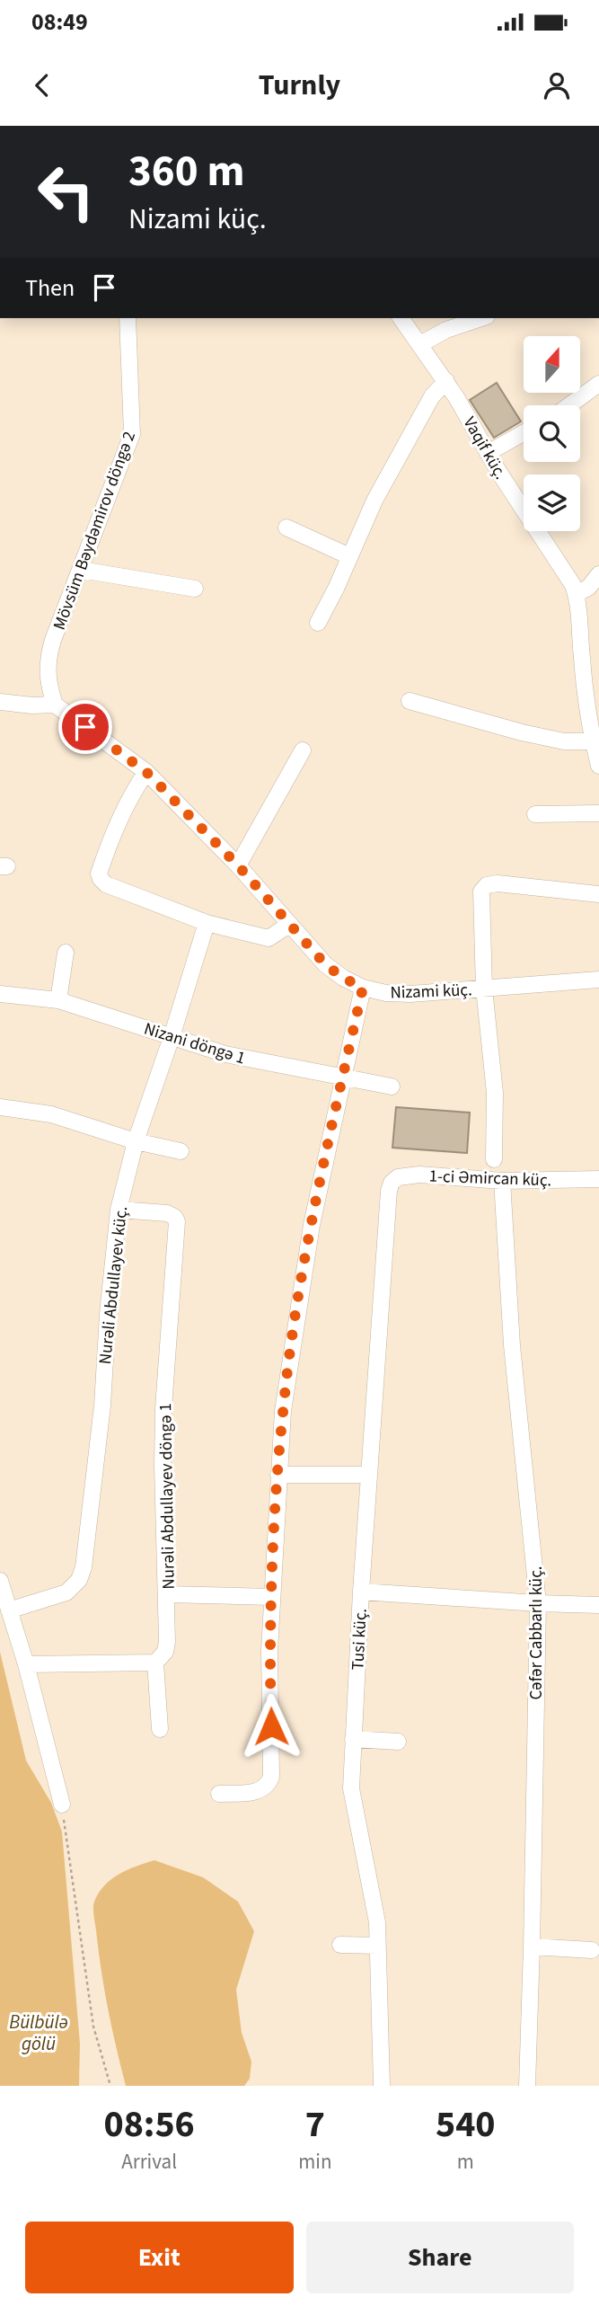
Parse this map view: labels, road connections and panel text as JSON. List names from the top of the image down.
{
  "streets": {
    "street": [
      "Vaqif küç.",
      "Mövsüm Bəydəmirov döngə 2",
      "Nizami küç.",
      "Nizani döngə 1",
      "1-ci Əmircan küç.",
      "Nurəli Abdullayev küç.",
      "Nurəli Abdullayev döngə 1",
      "Cəfər Cabbarlı küç.",
      "Tusi küç."
    ]
  },
  "crossings": [
    ["Mövsüm Bəydəmirov döngə 2", "Nizami küç."],
    ["Nizani döngə 1", "Nurəli Abdullayev küç."],
    ["1-ci Əmircan küç.", "Cəfər Cabbarlı küç."],
    ["1-ci Əmircan küç.", "Tusi küç."],
    ["Nurəli Abdullayev küç.", "Nurəli Abdullayev döngə 1"]
  ],
  "water": ["Bülbülə gölü"],
  "north": "top",
  "page": {
    "status": "08:49",
    "header": "Turnly",
    "turn": ["360 m", "Nizami küç."],
    "then": "Then",
    "eta": [
      "08:56",
      "Arrival",
      "7",
      "min",
      "540",
      "m"
    ],
    "buttons": ["Exit", "Share"]
  }
}
